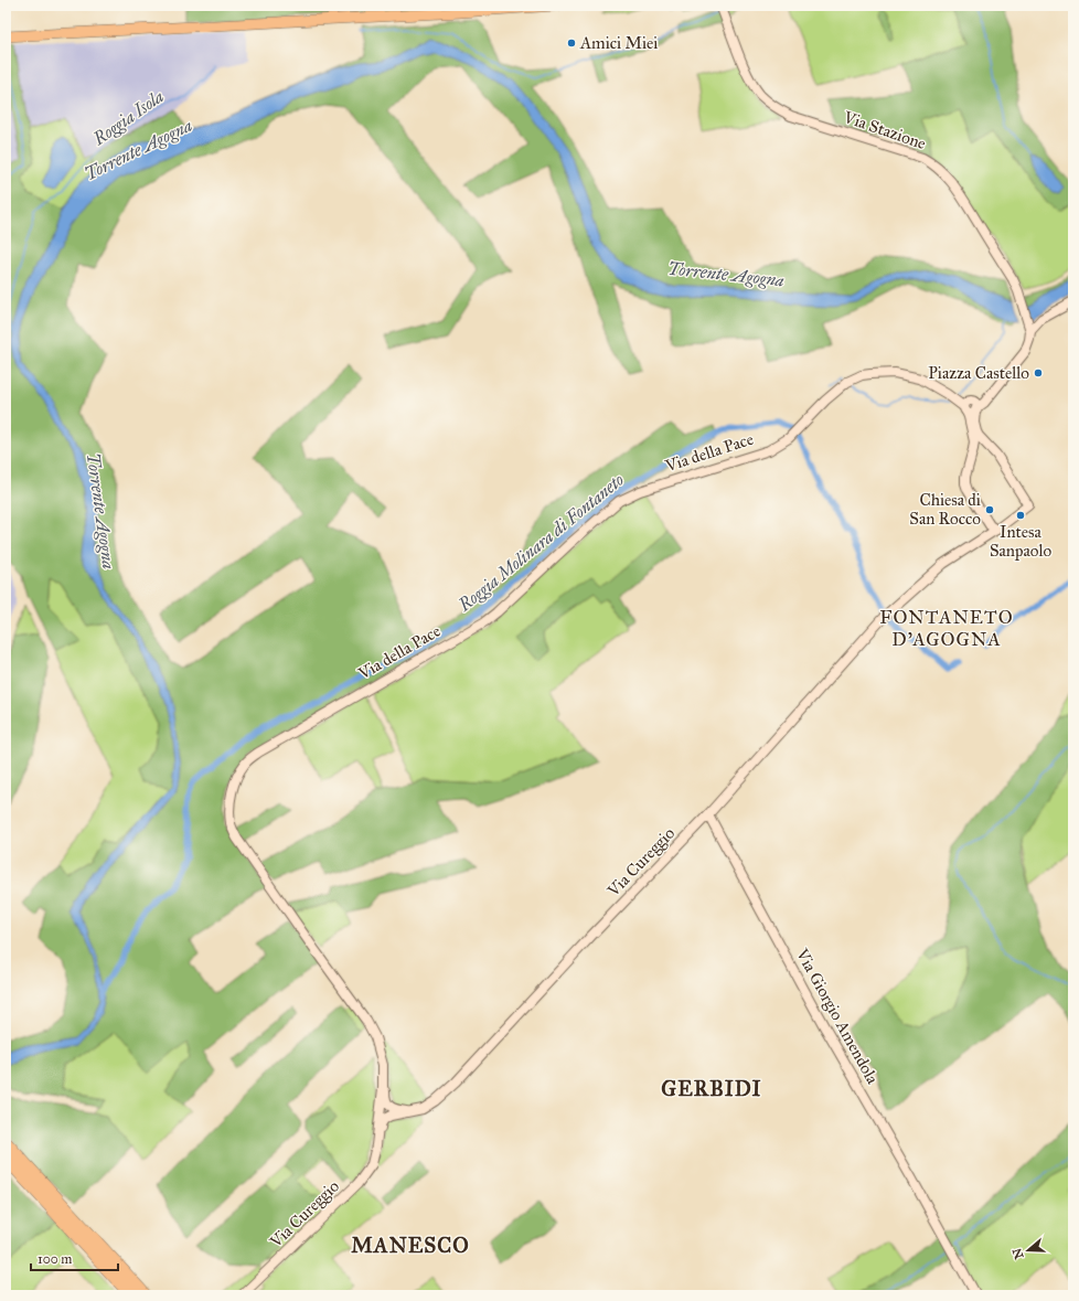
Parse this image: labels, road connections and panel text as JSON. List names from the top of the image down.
{
  "streets": {
    "main road": [
      "Via Stazione",
      "Via della Pace",
      "Via Cureggio",
      "Via Giorgio Amendola"
    ]
  },
  "crossings": [
    ["Via della Pace", "Via Cureggio"],
    ["Via Cureggio", "Via Giorgio Amendola"]
  ],
  "districts": ["FONTANETO D'AGOGNA", "GERBIDI", "MANESCO"],
  "water": ["Roggia Isola", "Torrente Agogna", "Roggia Molinara di Fontaneto"],
  "places": [
    "Amici Miei",
    "Piazza Castello",
    "Chiesa di San Rocco",
    "Intesa Sanpaolo"
  ],
  "scale_bar": "100 m",
  "north": "left"
}
